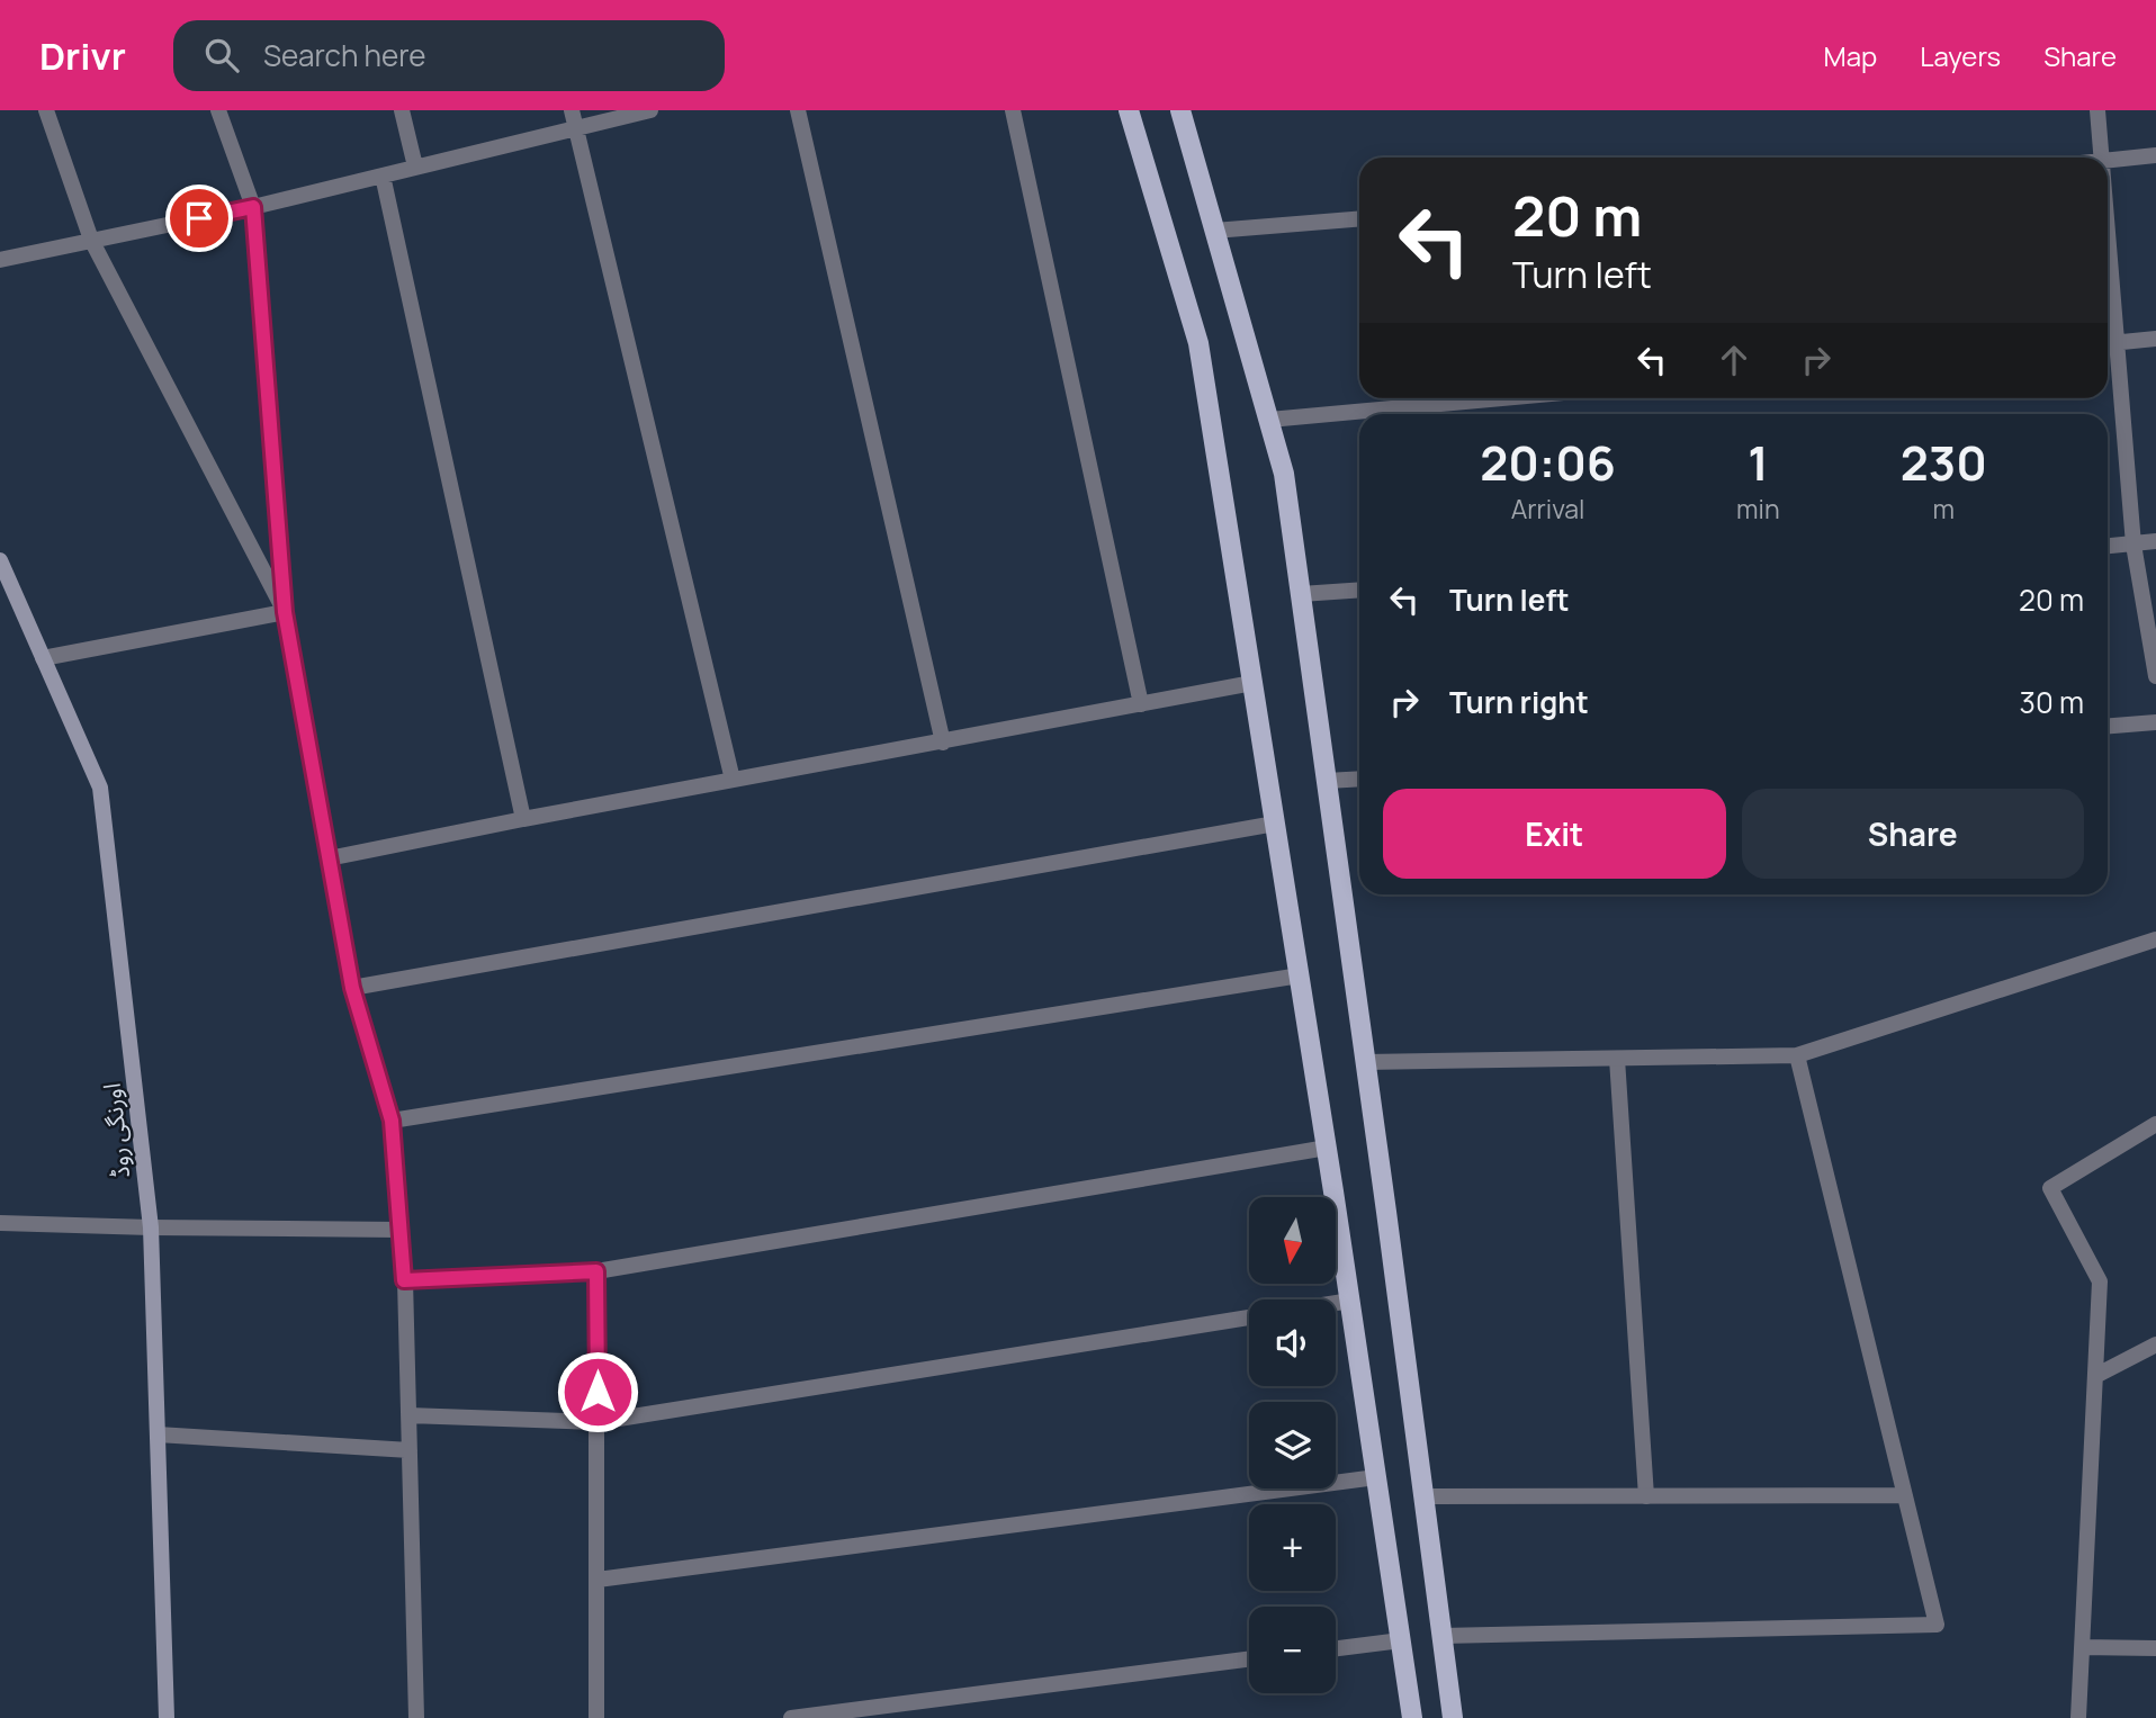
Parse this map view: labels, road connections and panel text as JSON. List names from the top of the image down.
{
  "streets": {
    "street": ["اورنگی روڈ"]
  },
  "north": "bottom",
  "page": {
    "header": "Drivr",
    "search": "Search here",
    "nav": ["Map", "Layers", "Share"],
    "turn": ["20 m", "Turn left"],
    "eta": [
      "20:06",
      "Arrival",
      "1",
      "min",
      "230",
      "m"
    ],
    "list": [
      {
        "name": "Turn left",
        "value": "20 m"
      },
      {
        "name": "Turn right",
        "value": "30 m"
      }
    ],
    "buttons": ["Exit", "Share"],
    "map_buttons": ["+", "−"]
  }
}
